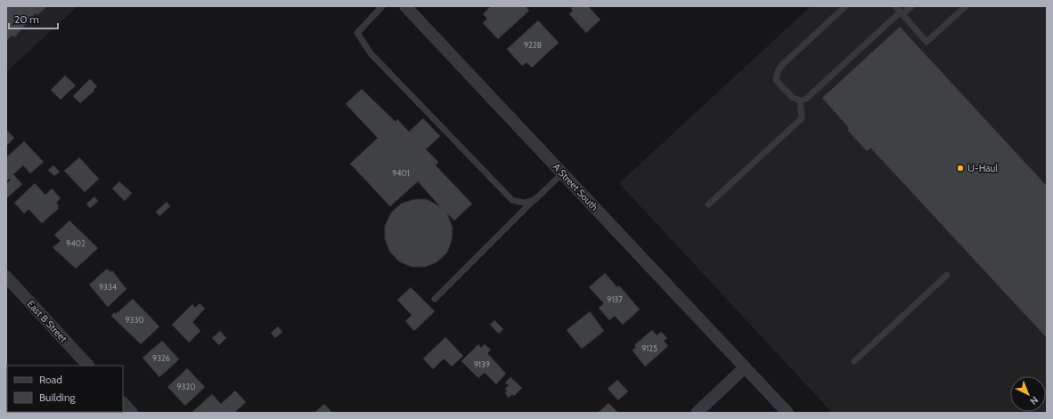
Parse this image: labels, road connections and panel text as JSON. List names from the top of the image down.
{
  "streets": {
    "street": ["A Street South", "East B Street"]
  },
  "places": ["U-Haul"],
  "house_numbers": [
    "9228",
    "9401",
    "9402",
    "9334",
    "9137",
    "9330",
    "9125",
    "9326",
    "9139",
    "9320"
  ],
  "legend": ["Road", "Building"],
  "scale_bar": "20 m",
  "north": "bottom right"
}
